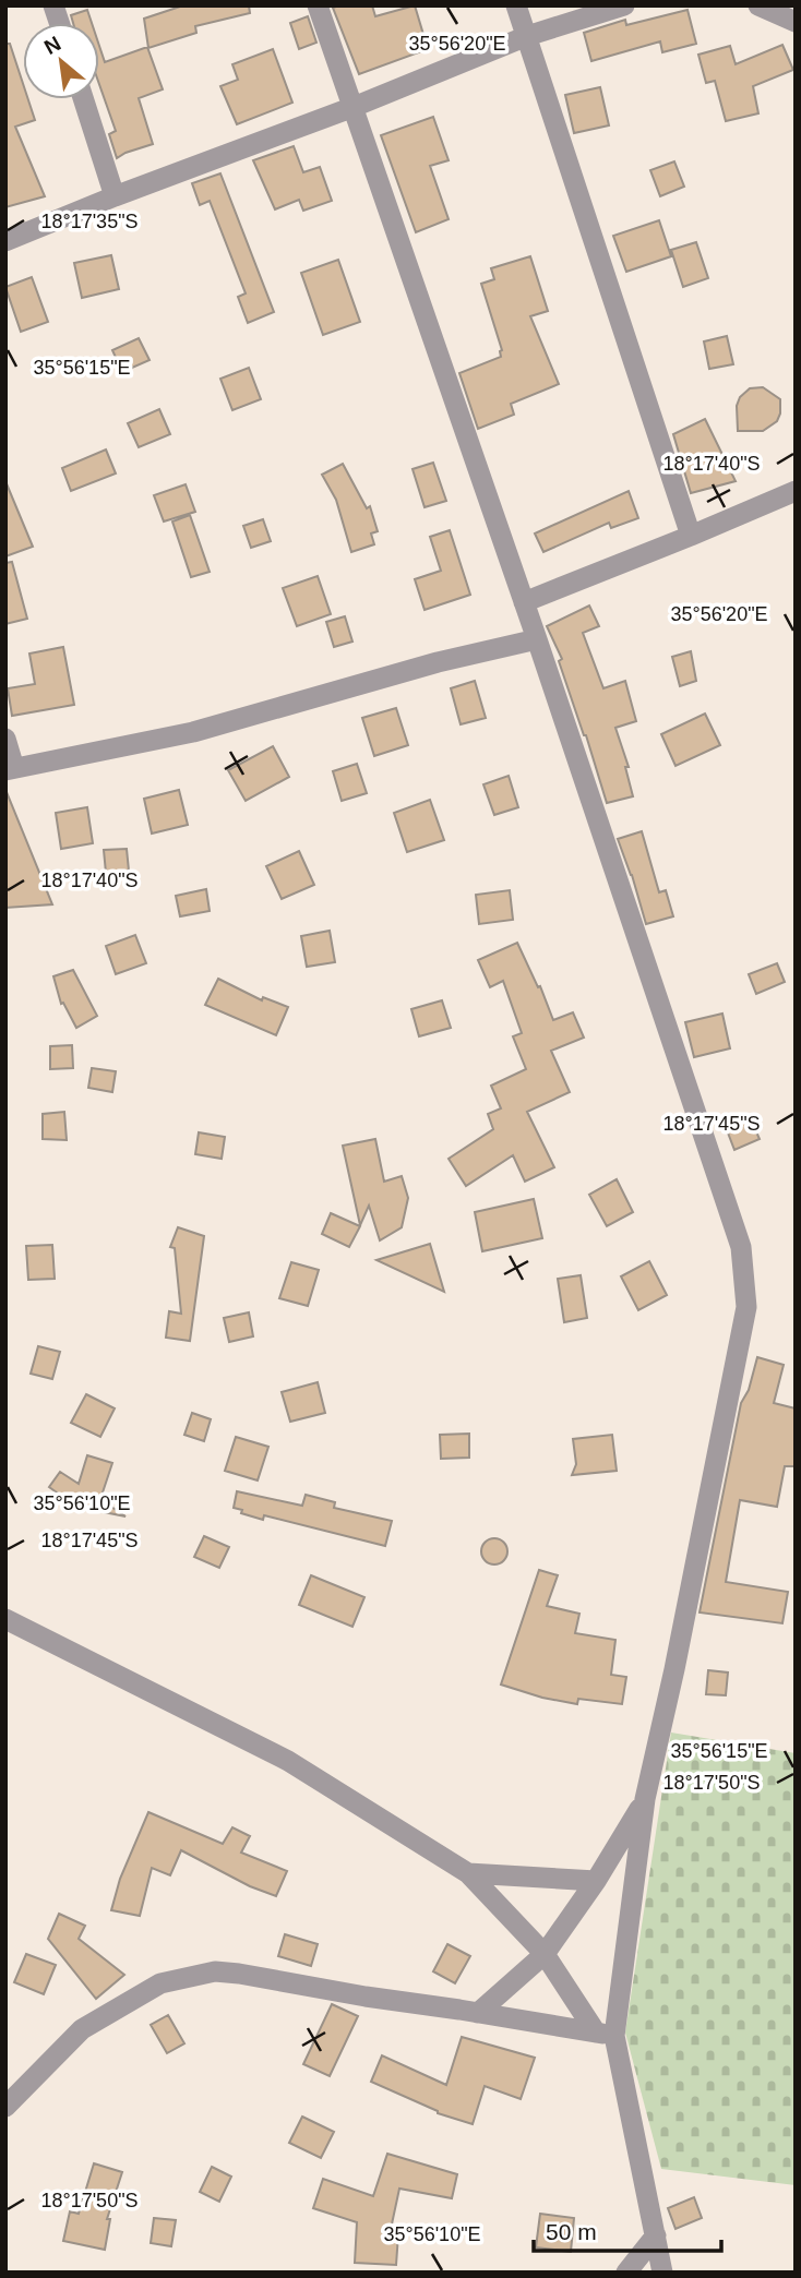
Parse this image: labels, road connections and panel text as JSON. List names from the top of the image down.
{
  "scale_bar": "50 m",
  "north": "top left",
  "coordinates": [
    "35°56'20\"E",
    "18°17'35\"S",
    "35°56'15\"E",
    "18°17'40\"S",
    "18°17'45\"S",
    "35°56'10\"E",
    "18°17'50\"S"
  ]
}
